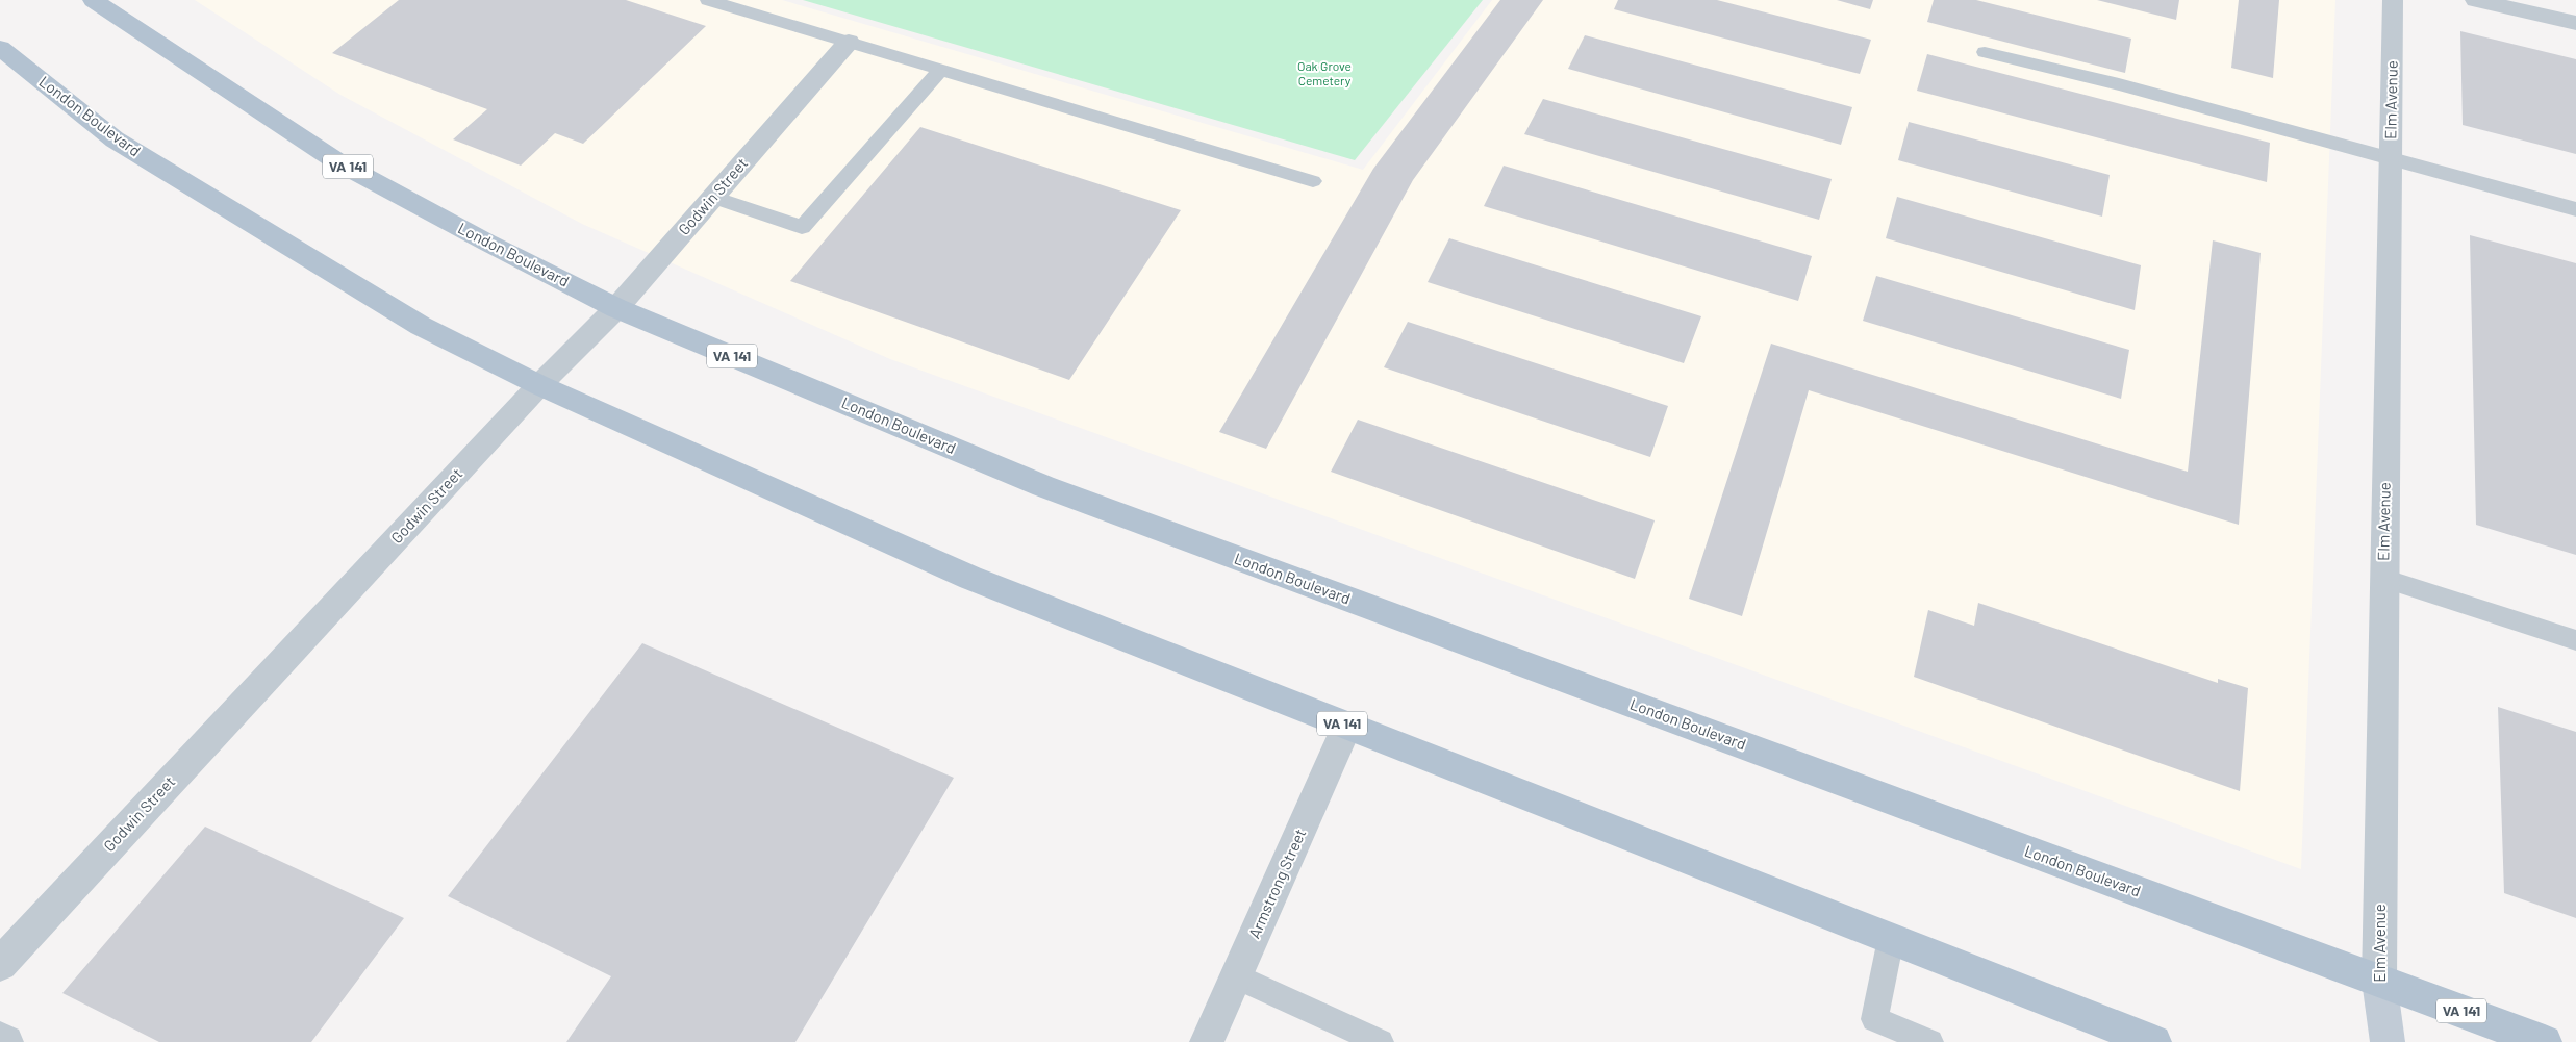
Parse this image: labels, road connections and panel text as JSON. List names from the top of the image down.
{
  "streets": {
    "main road": ["Elm Avenue", "London Boulevard", "VA 141"],
    "street": ["Godwin Street", "Armstrong Street"]
  },
  "crossings": [
    ["Elm Avenue", "London Boulevard"],
    ["London Boulevard", "Godwin Street"],
    ["London Boulevard", "Armstrong Street"]
  ],
  "parks": ["Oak Grove Cemetery"]
}
